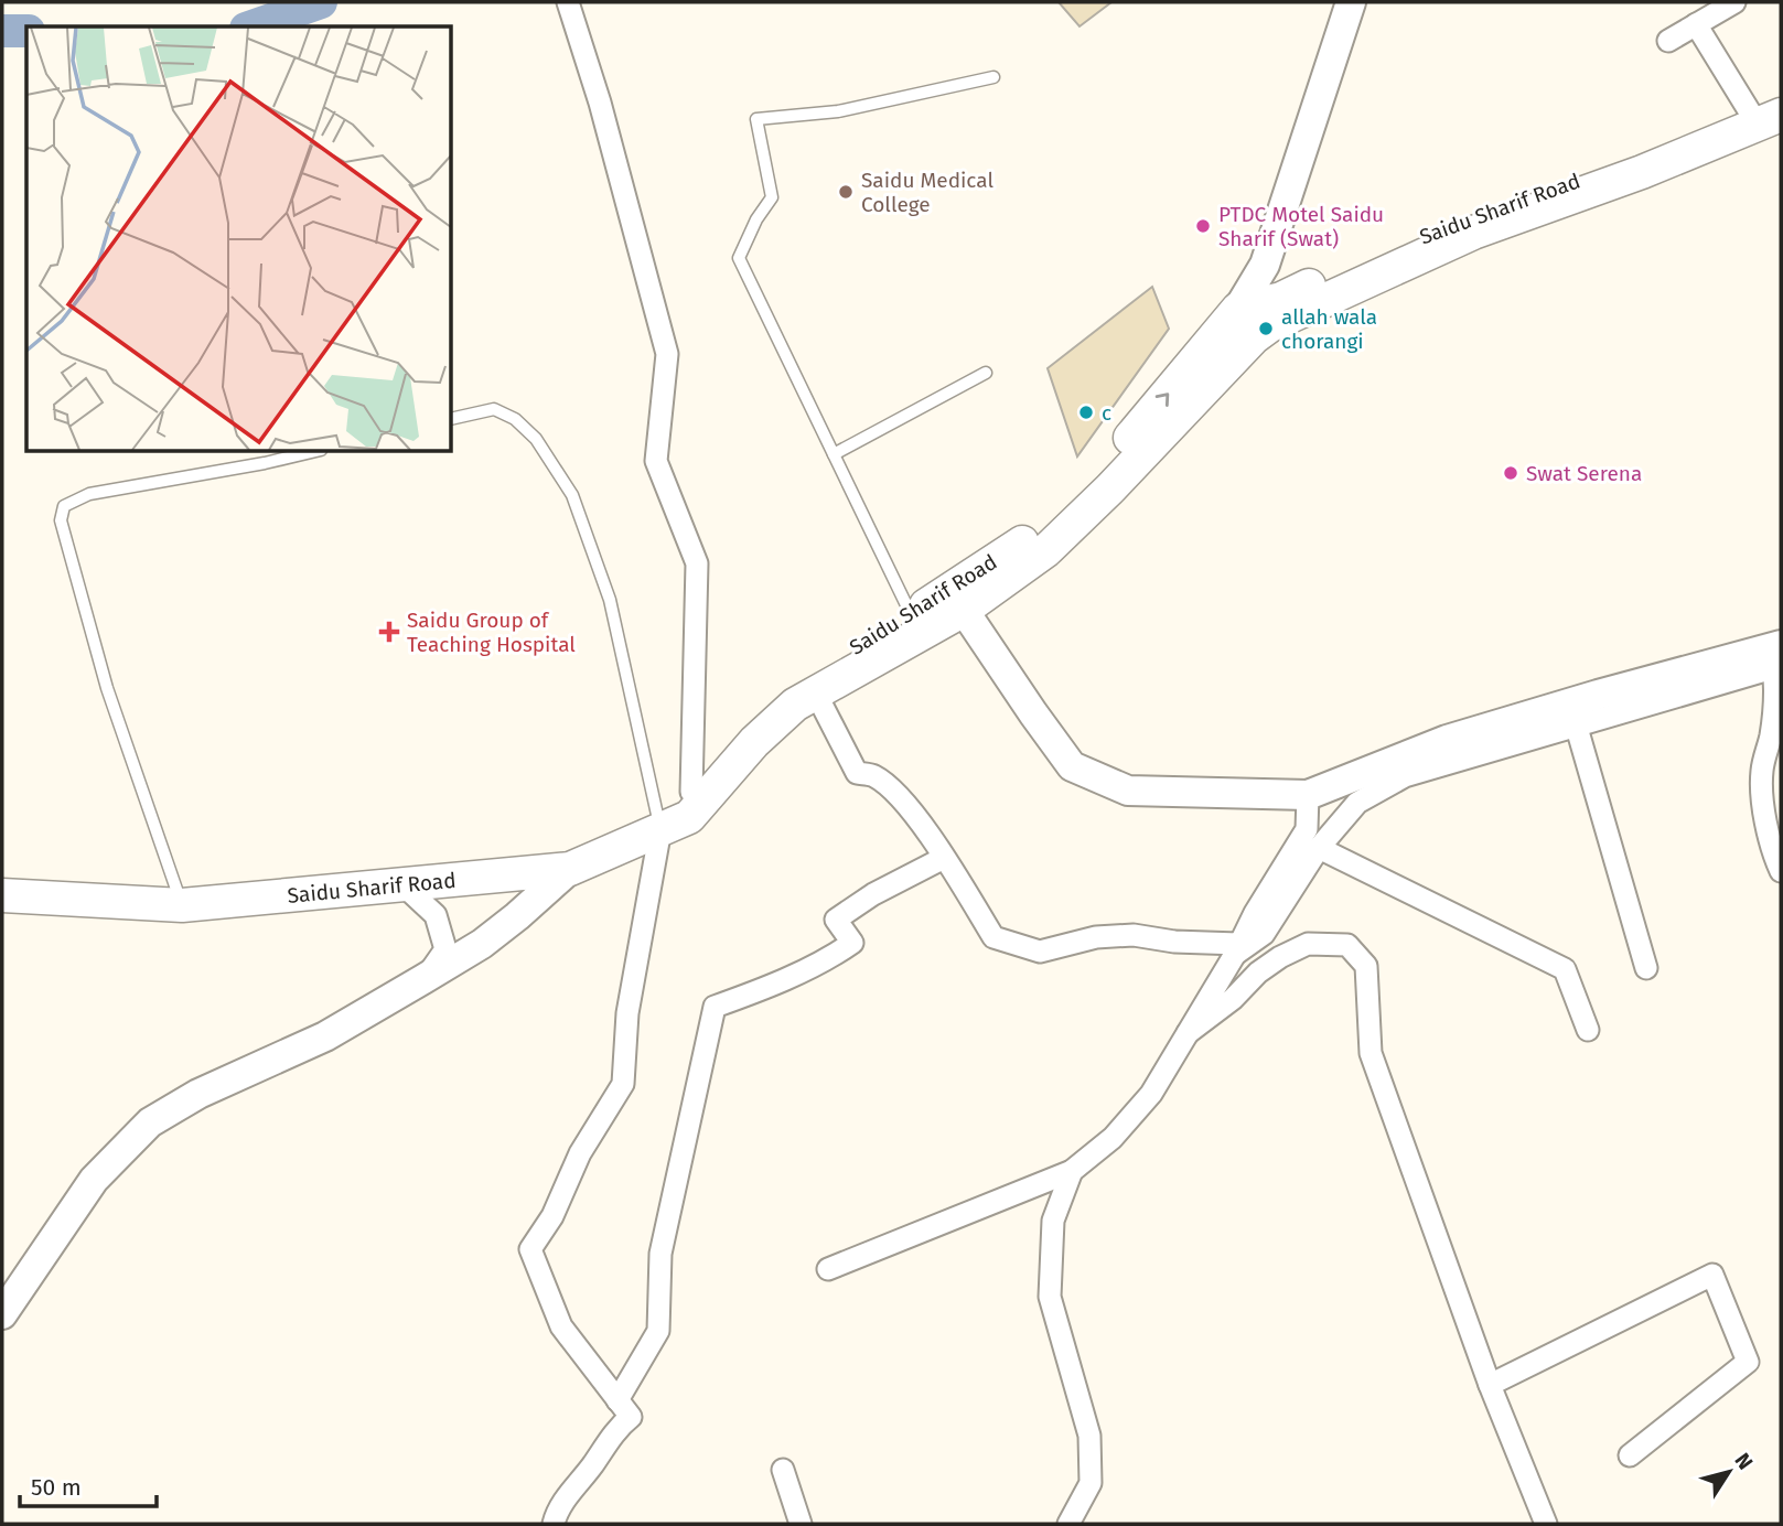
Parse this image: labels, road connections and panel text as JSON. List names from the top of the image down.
{
  "streets": {
    "main road": ["Saidu Sharif Road"]
  },
  "places": {
    "other": [
      "Saidu Medical College",
      "PTDC Motel Saidu Sharif (Swat)",
      "allah wala chorangi",
      "c",
      "Swat Serena"
    ],
    "health": ["Saidu Group of Teaching Hospital"]
  },
  "scale_bar": "50 m",
  "north": "top right"
}
